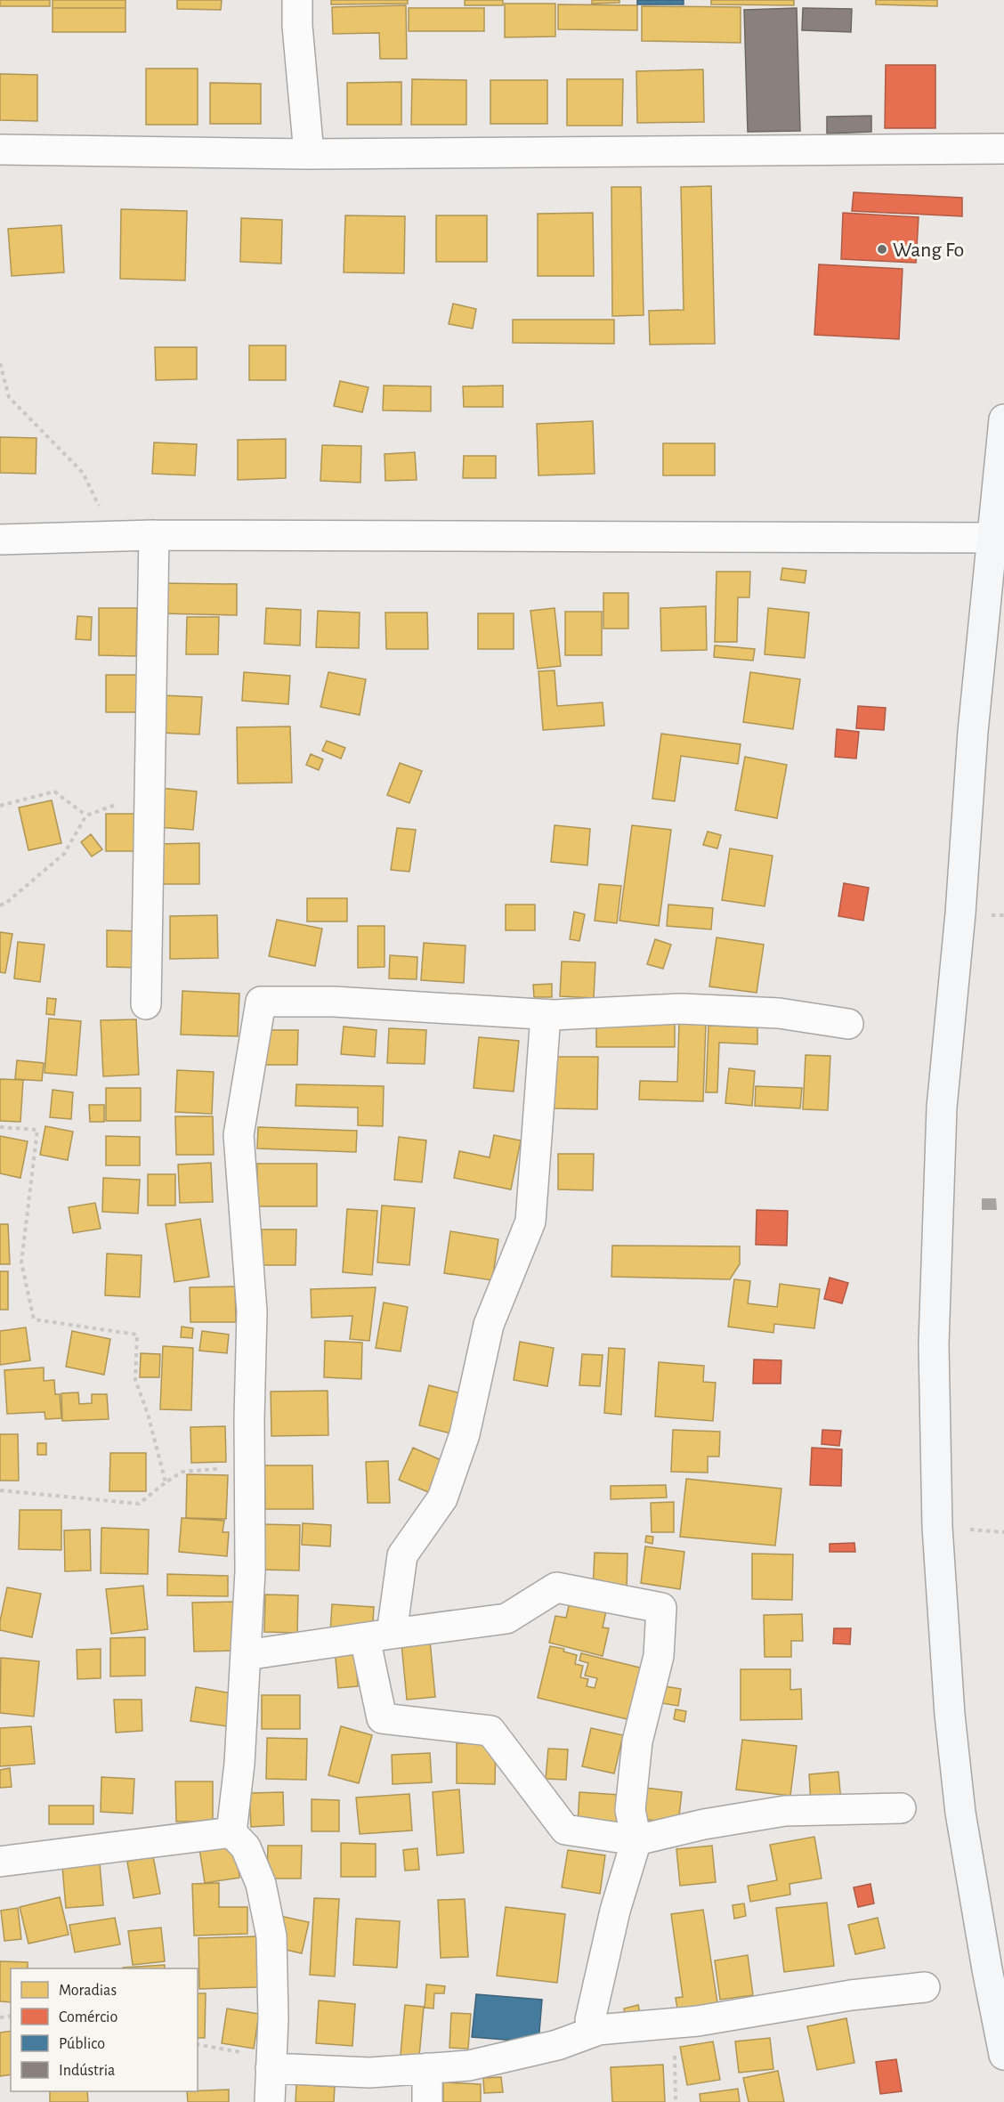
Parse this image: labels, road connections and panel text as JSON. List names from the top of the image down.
{
  "places": ["Wang Fo"],
  "legend": [
    "Moradias",
    "Comércio",
    "Público",
    "Indústria"
  ]
}
